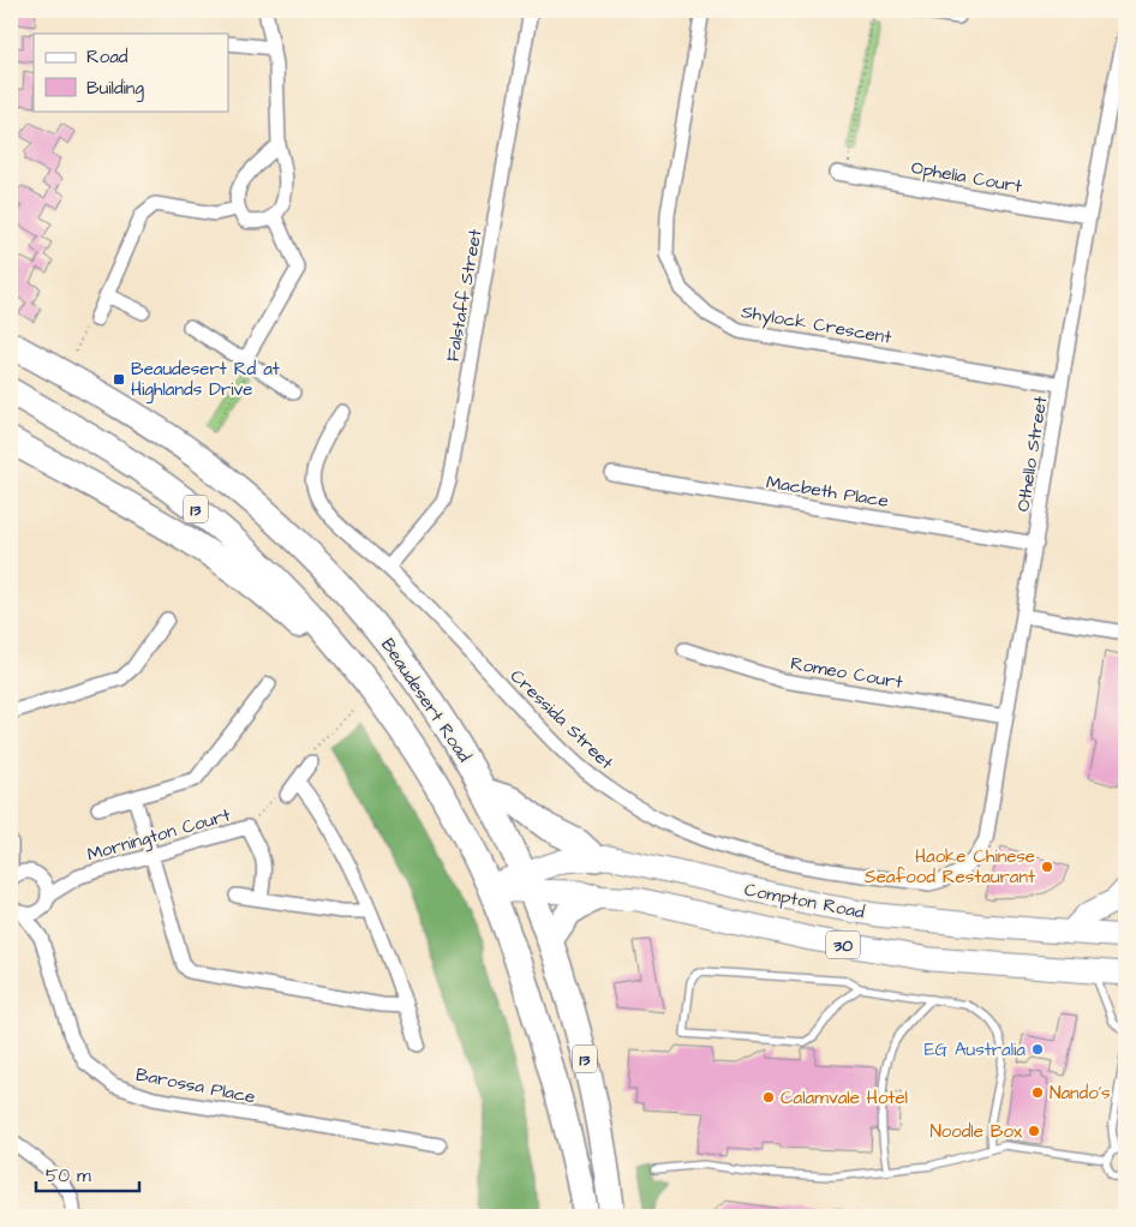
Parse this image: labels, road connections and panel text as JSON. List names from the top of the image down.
{
  "streets": {
    "highway": ["13", "Beaudesert Road"],
    "main road": ["Compton Road", "30"],
    "street": [
      "Ophelia Court",
      "Falstaff Street",
      "Shylock Crescent",
      "Othello Street",
      "Macbeth Place",
      "Romeo Court",
      "Cressida Street",
      "Mornington Court",
      "Barossa Place"
    ]
  },
  "crossings": [
    ["Ophelia Court", "Othello Street"],
    ["Falstaff Street", "Cressida Street"],
    ["Shylock Crescent", "Othello Street"],
    ["Othello Street", "Macbeth Place"],
    ["Othello Street", "Romeo Court"],
    ["Othello Street", "Cressida Street"],
    ["13", "Compton Road"],
    ["Beaudesert Road", "Compton Road"],
    ["Mornington Court", "Barossa Place"]
  ],
  "places": {
    "transit": ["Beaudesert Rd at Highlands Drive"],
    "other": [
      "Haoke Chinese Seafood Restaurant",
      "EG Australia",
      "Nando's",
      "Calamvale Hotel",
      "Noodle Box"
    ]
  },
  "legend": ["Road", "Building"],
  "scale_bar": "50 m"
}
